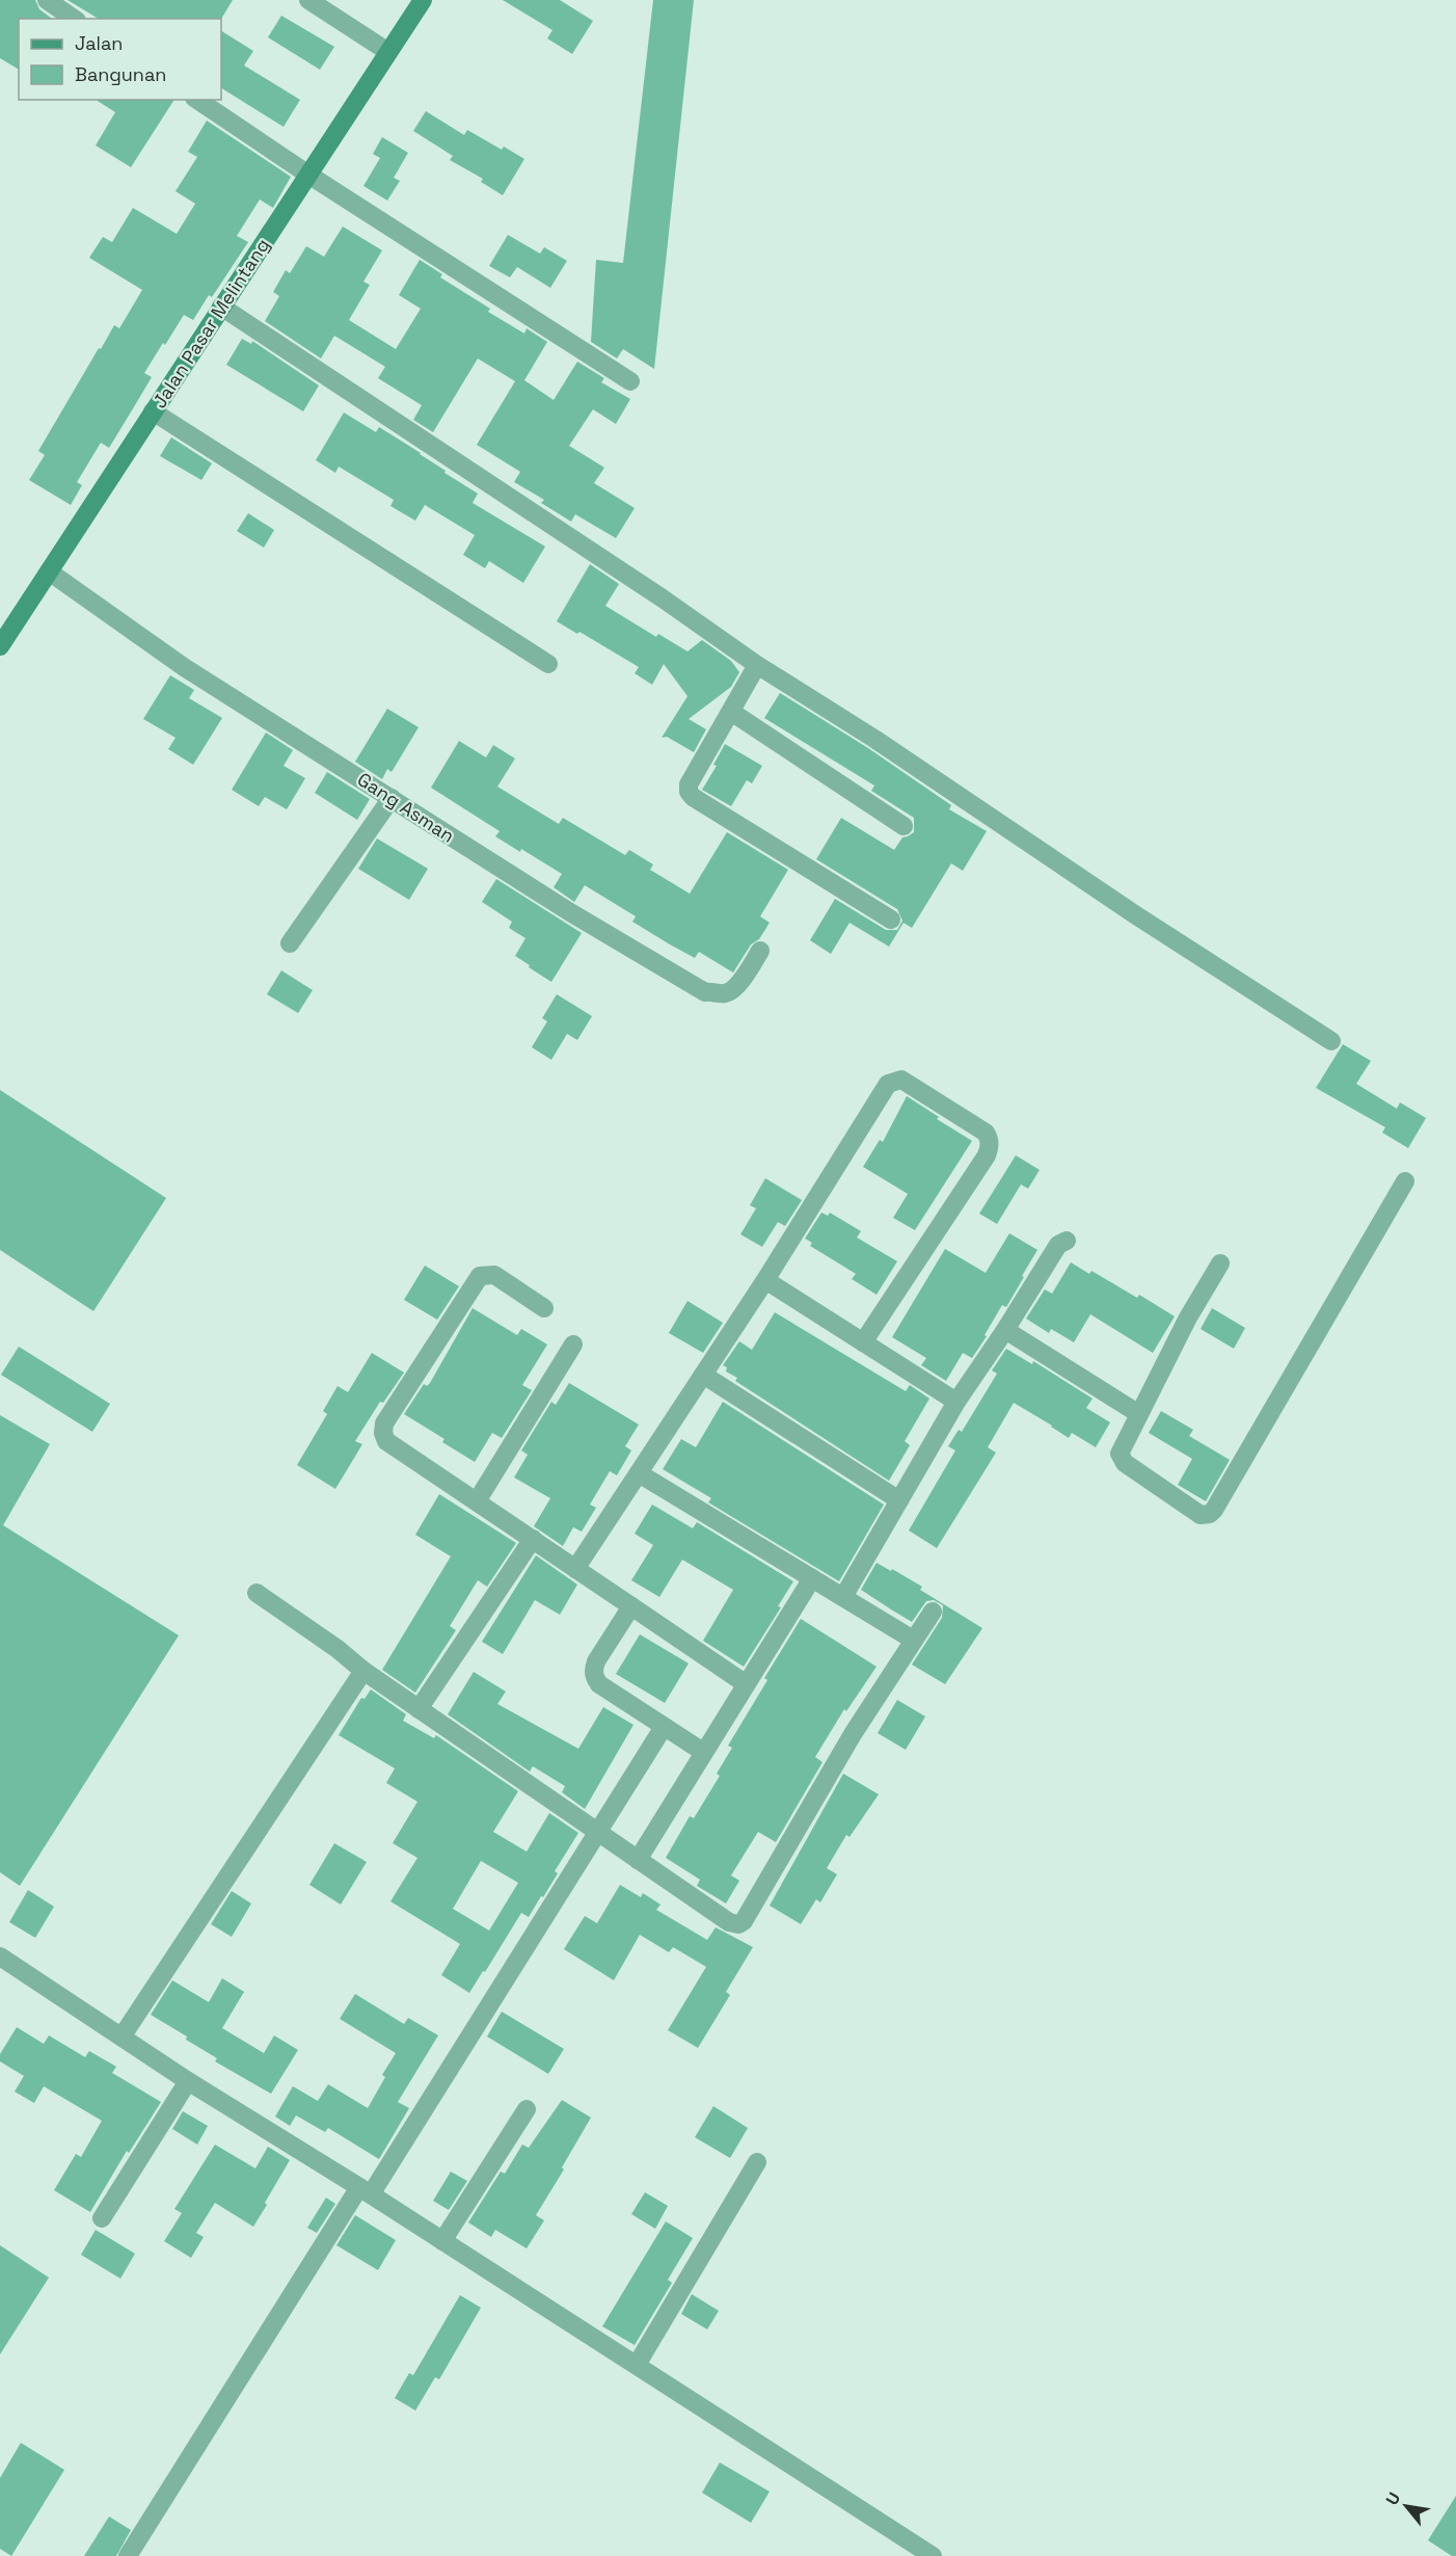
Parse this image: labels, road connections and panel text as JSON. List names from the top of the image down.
{
  "streets": {
    "street": ["Jalan Pasar Melintang", "Gang Asman"]
  },
  "crossings": [
    ["Jalan Pasar Melintang", "Gang Asman"]
  ],
  "legend": ["Jalan", "Bangunan"],
  "north": "top left"
}
